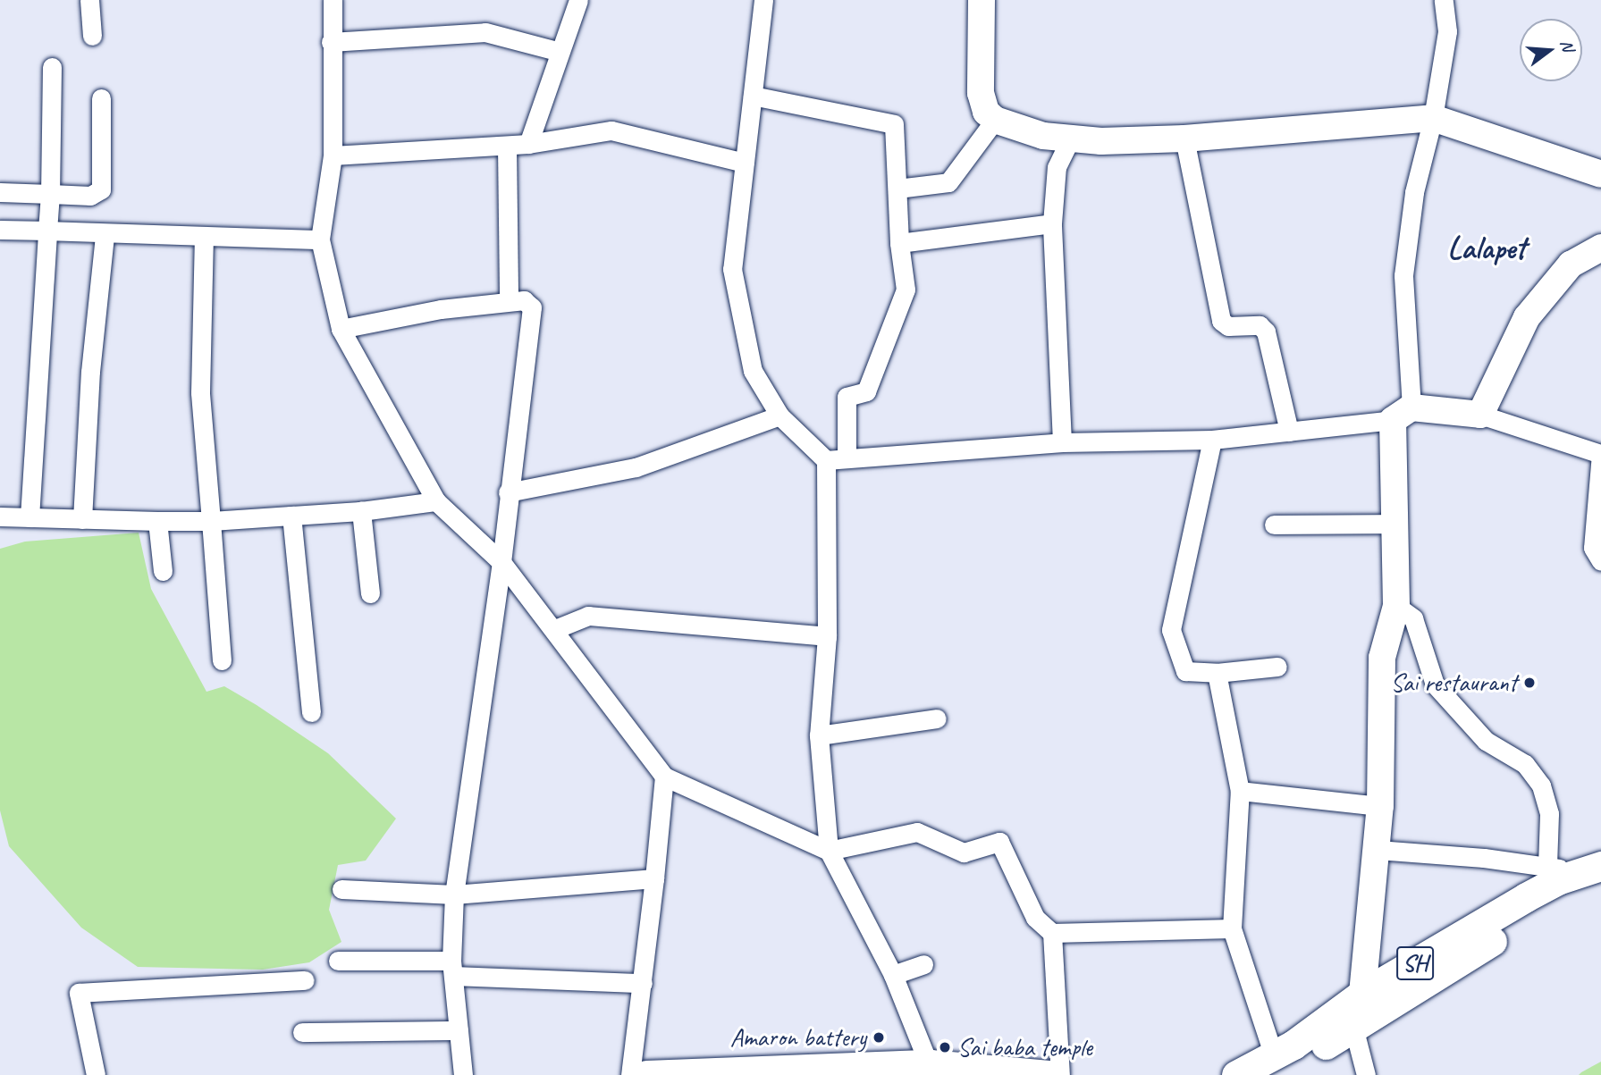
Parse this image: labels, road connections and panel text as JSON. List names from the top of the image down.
{
  "streets": {
    "main road": ["SH"]
  },
  "districts": ["Lalapet"],
  "places": ["Sai restaurant", "Amaron battery", "Sai baba temple"],
  "north": "right"
}
